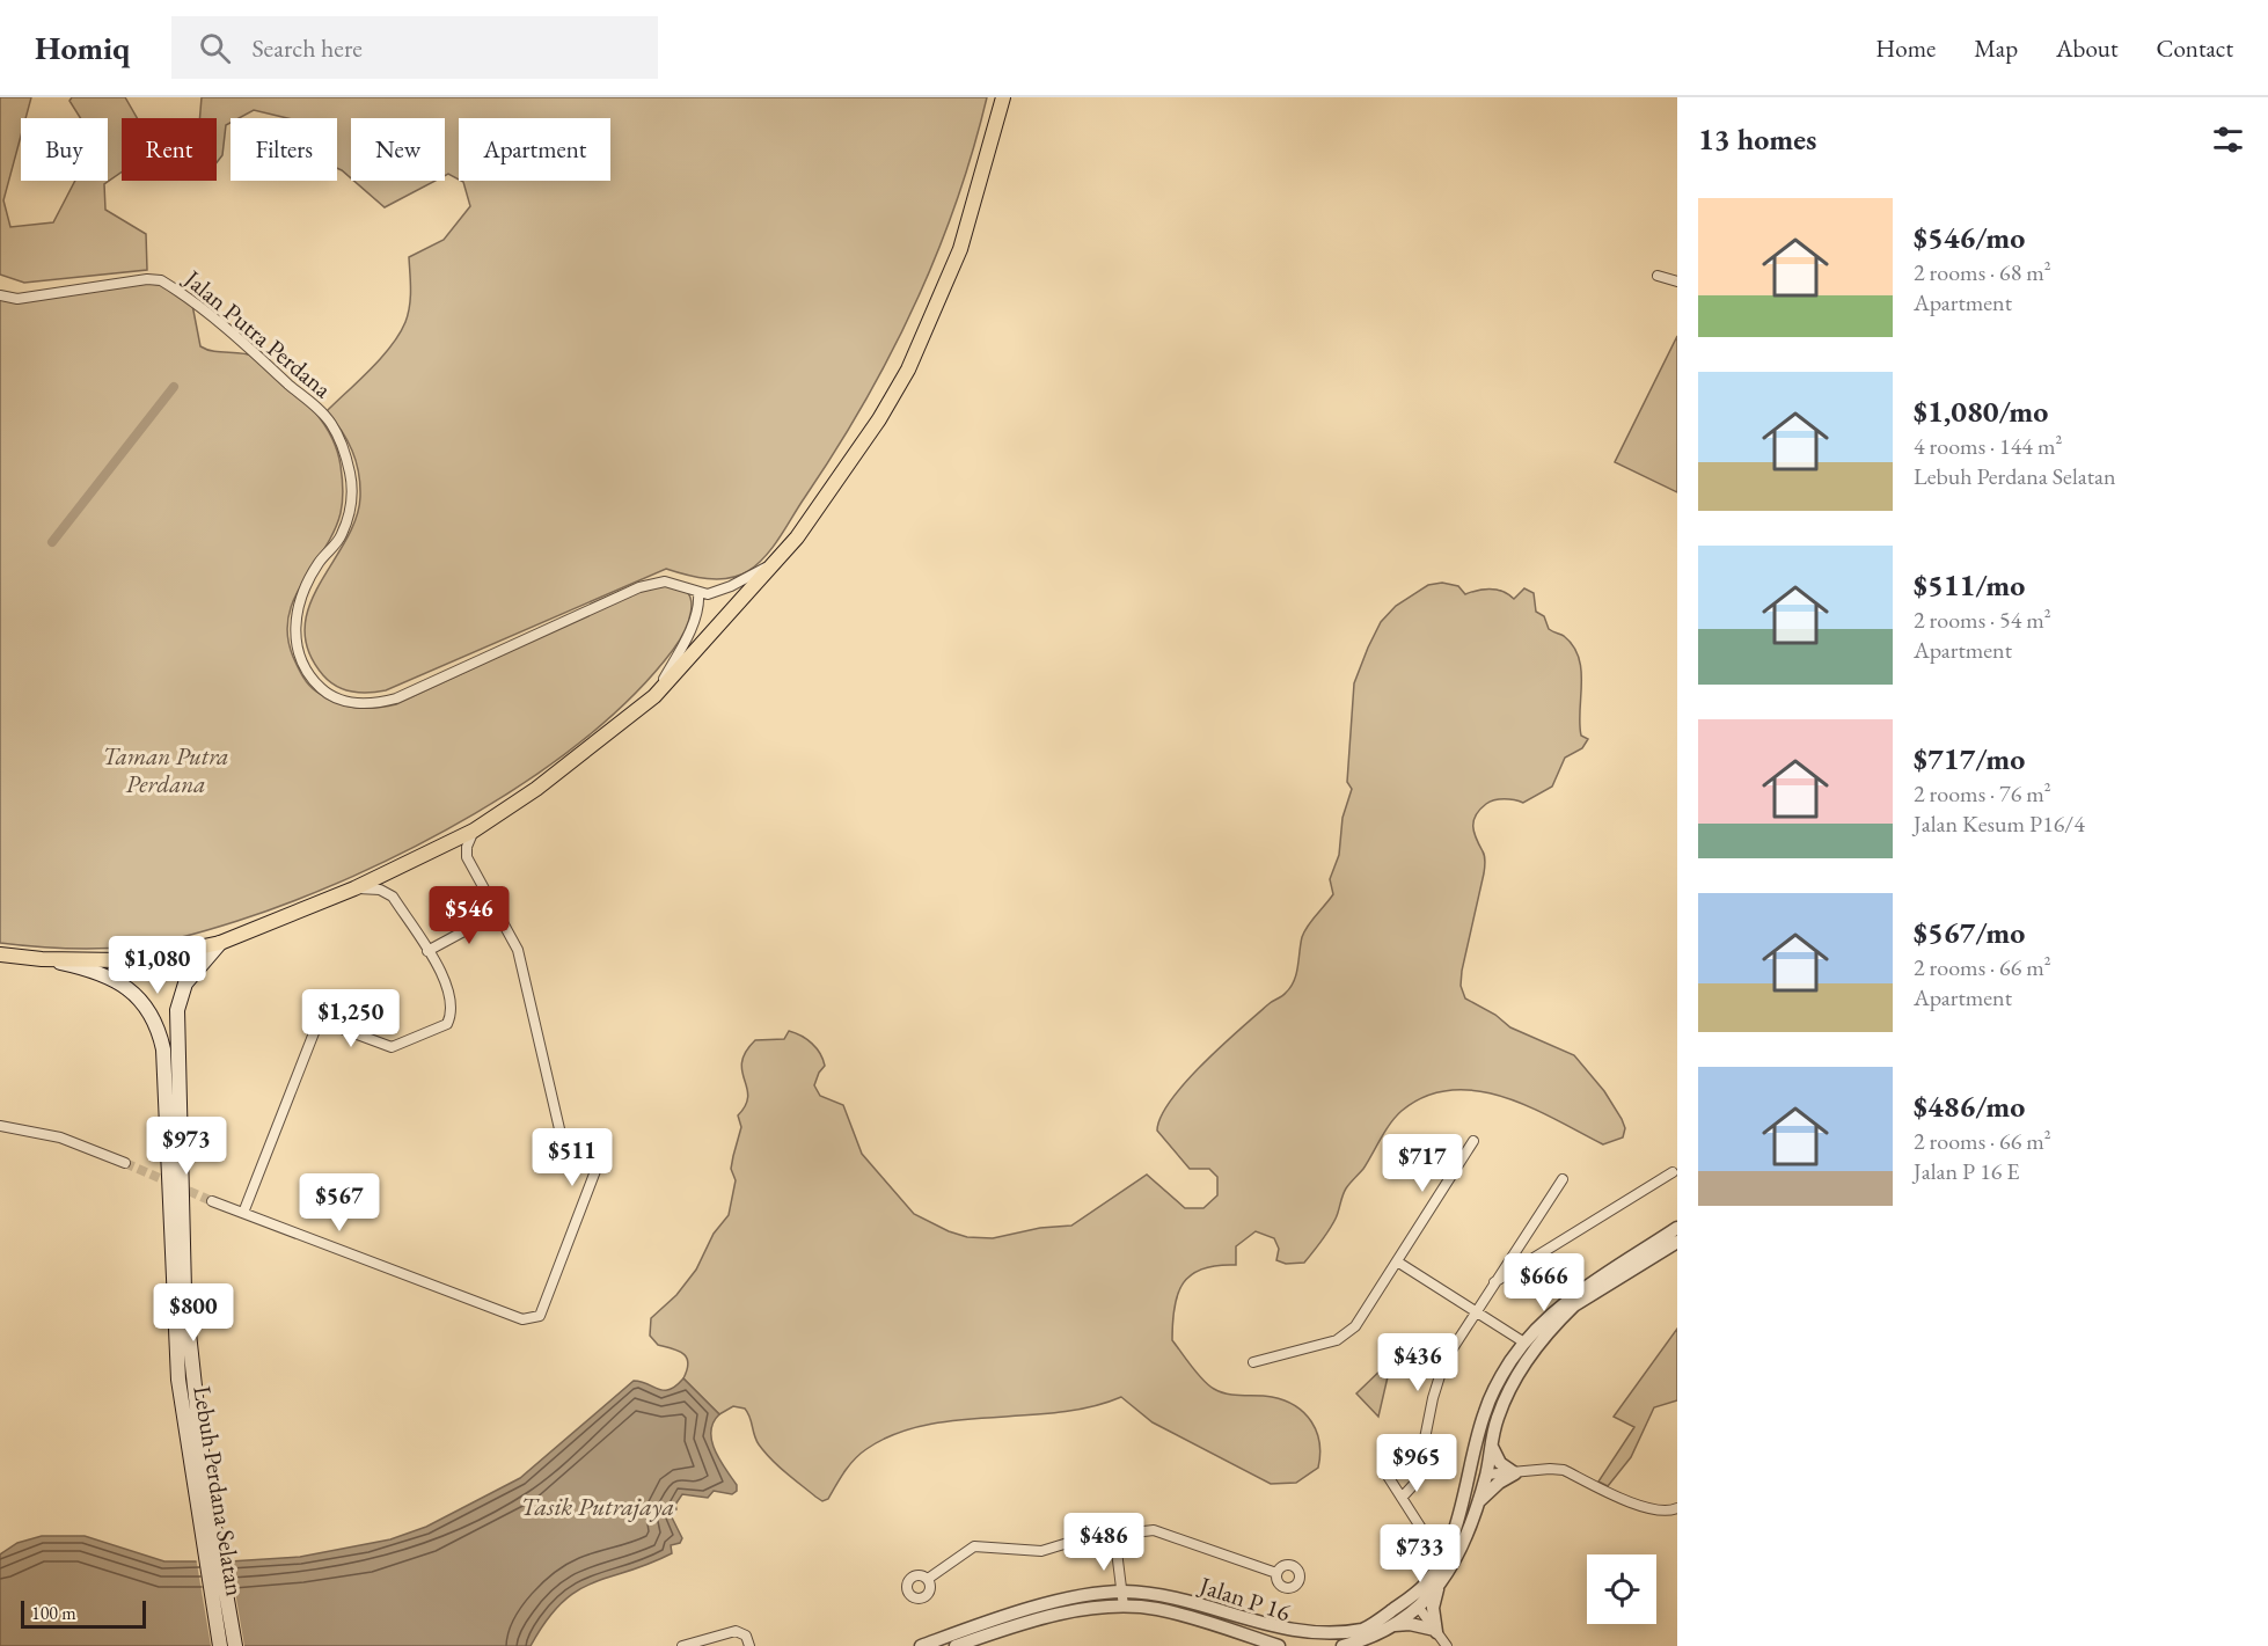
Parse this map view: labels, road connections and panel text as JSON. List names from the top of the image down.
{
  "streets": {
    "main road": ["Lebuh Perdana Selatan"],
    "street": ["Jalan Putra Perdana", "Jalan P 16"]
  },
  "water": ["Tasik Putrajaya"],
  "parks": ["Taman Putra Perdana"],
  "scale_bar": "100 m",
  "page": {
    "header": "Homiq",
    "search": "Search here",
    "nav": [
      "Home",
      "Map",
      "About",
      "Contact"
    ],
    "heading": "13 homes",
    "chip": [
      "Buy",
      "Rent",
      "Filters",
      "New",
      "Apartment"
    ],
    "list": [
      {
        "name": "$546/mo",
        "note": "2 rooms · 68 m² · Apartment"
      },
      {
        "name": "$1,080/mo",
        "note": "4 rooms · 144 m² · Lebuh Perdana Selatan"
      },
      {
        "name": "$511/mo",
        "note": "2 rooms · 54 m² · Apartment"
      },
      {
        "name": "$717/mo",
        "note": "2 rooms · 76 m² · Jalan Kesum P16/4"
      },
      {
        "name": "$567/mo",
        "note": "2 rooms · 66 m² · Apartment"
      },
      {
        "name": "$486/mo",
        "note": "2 rooms · 66 m² · Jalan P 16 E"
      }
    ],
    "price": [
      "$546",
      "$1,080",
      "$1,250",
      "$973",
      "$511",
      "$717",
      "$567",
      "$666",
      "$800",
      "$436",
      "$965",
      "$486",
      "$733"
    ],
    "scale": "100 m"
  }
}
